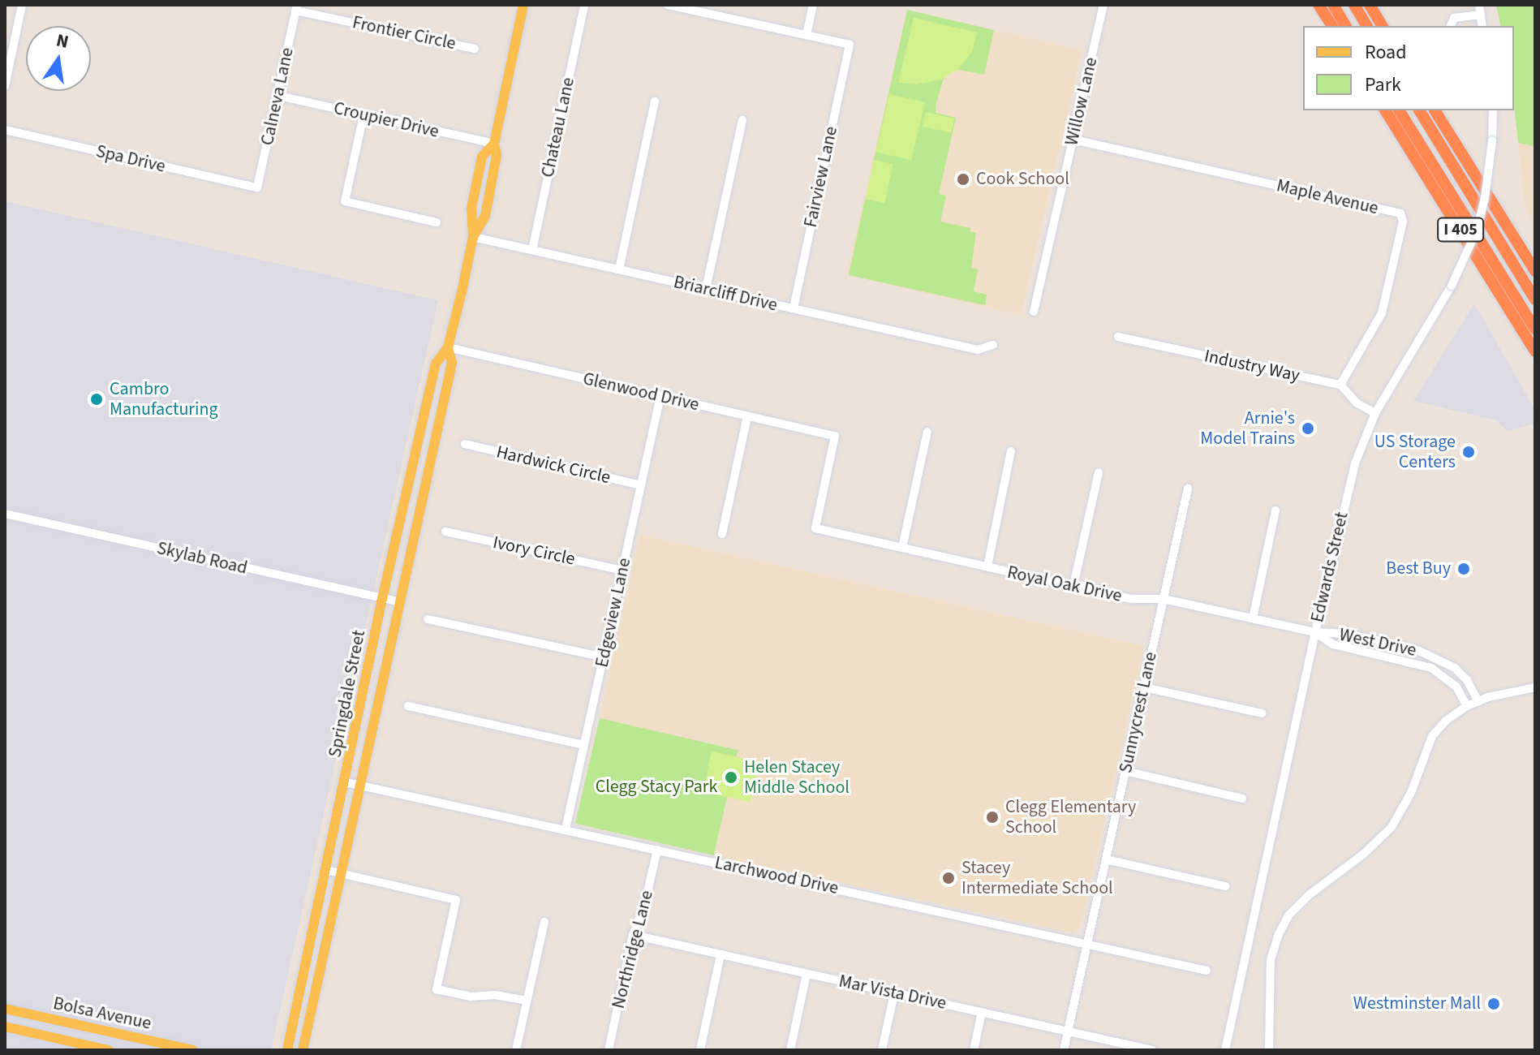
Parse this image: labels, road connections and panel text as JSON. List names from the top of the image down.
{
  "streets": {
    "highway": ["I 405"],
    "main road": ["Springdale Street", "Bolsa Avenue"],
    "street": [
      "Frontier Circle",
      "Calneva Lane",
      "Willow Lane",
      "Croupier Drive",
      "Chateau Lane",
      "Spa Drive",
      "Fairview Lane",
      "Maple Avenue",
      "Briarcliff Drive",
      "Industry Way",
      "Glenwood Drive",
      "Hardwick Circle",
      "Ivory Circle",
      "Skylab Road",
      "Edwards Street",
      "Royal Oak Drive",
      "Edgeview Lane",
      "West Drive",
      "Sunnycrest Lane",
      "Larchwood Drive",
      "Northridge Lane",
      "Mar Vista Drive"
    ]
  },
  "crossings": [
    ["Frontier Circle", "Calneva Lane"],
    ["Calneva Lane", "Croupier Drive"],
    ["Calneva Lane", "Spa Drive"],
    ["Willow Lane", "Maple Avenue"],
    ["Croupier Drive", "Springdale Street"],
    ["Chateau Lane", "Briarcliff Drive"],
    ["Fairview Lane", "Briarcliff Drive"],
    ["Maple Avenue", "Industry Way"],
    ["Briarcliff Drive", "Springdale Street"],
    ["Glenwood Drive", "Royal Oak Drive"],
    ["Glenwood Drive", "Edgeview Lane"],
    ["Glenwood Drive", "Springdale Street"],
    ["Hardwick Circle", "Edgeview Lane"],
    ["Ivory Circle", "Edgeview Lane"],
    ["Skylab Road", "Springdale Street"],
    ["Edwards Street", "Royal Oak Drive"],
    ["Edwards Street", "West Drive"],
    ["Royal Oak Drive", "West Drive"],
    ["Royal Oak Drive", "Sunnycrest Lane"],
    ["Edgeview Lane", "Larchwood Drive"],
    ["Springdale Street", "Larchwood Drive"],
    ["Sunnycrest Lane", "Larchwood Drive"],
    ["Sunnycrest Lane", "Mar Vista Drive"],
    ["Larchwood Drive", "Northridge Lane"],
    ["Northridge Lane", "Mar Vista Drive"]
  ],
  "parks": ["Clegg Stacy Park"],
  "places": [
    "Cook School",
    "Cambro Manufacturing",
    "Arnie's Model Trains",
    "US Storage Centers",
    "Best Buy",
    "Helen Stacey Middle School",
    "Clegg Elementary School",
    "Stacey Intermediate School",
    "Westminster Mall"
  ],
  "legend": ["Road", "Park"],
  "north": "top"
}
